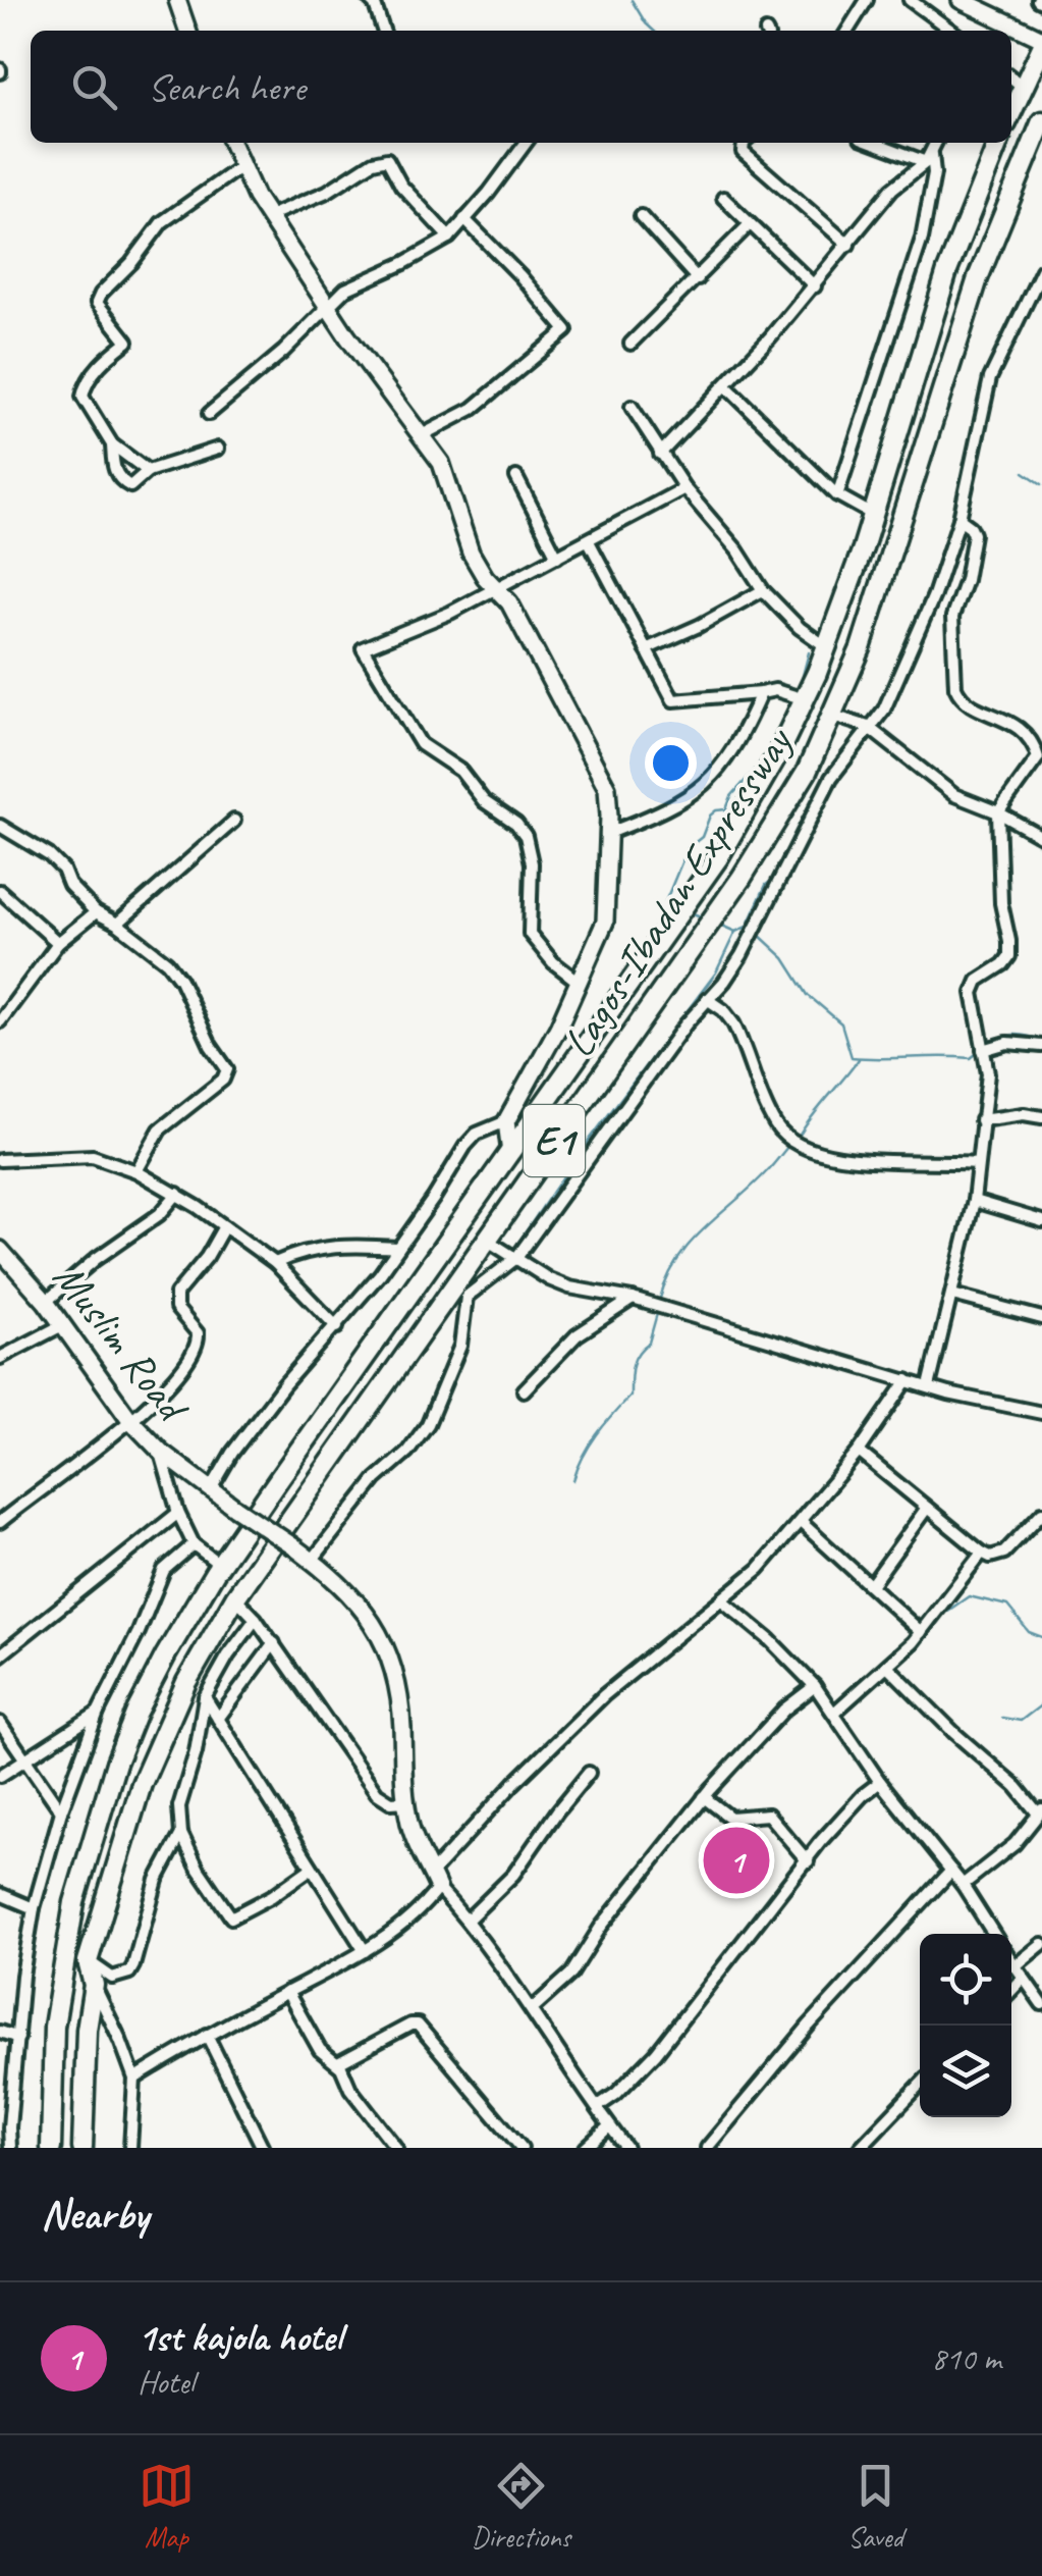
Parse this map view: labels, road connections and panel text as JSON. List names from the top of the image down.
{
  "streets": {
    "highway": ["Lagos-Ibadan Expressway", "E1"],
    "street": ["Muslim Road"]
  },
  "page": {
    "search": "Search here",
    "pins": "1",
    "heading": "Nearby",
    "list": [
      {
        "mark": "1",
        "name": "1st kajola hotel",
        "note": "Hotel",
        "value": "810 m"
      }
    ],
    "nav": ["Map", "Directions", "Saved"]
  }
}
